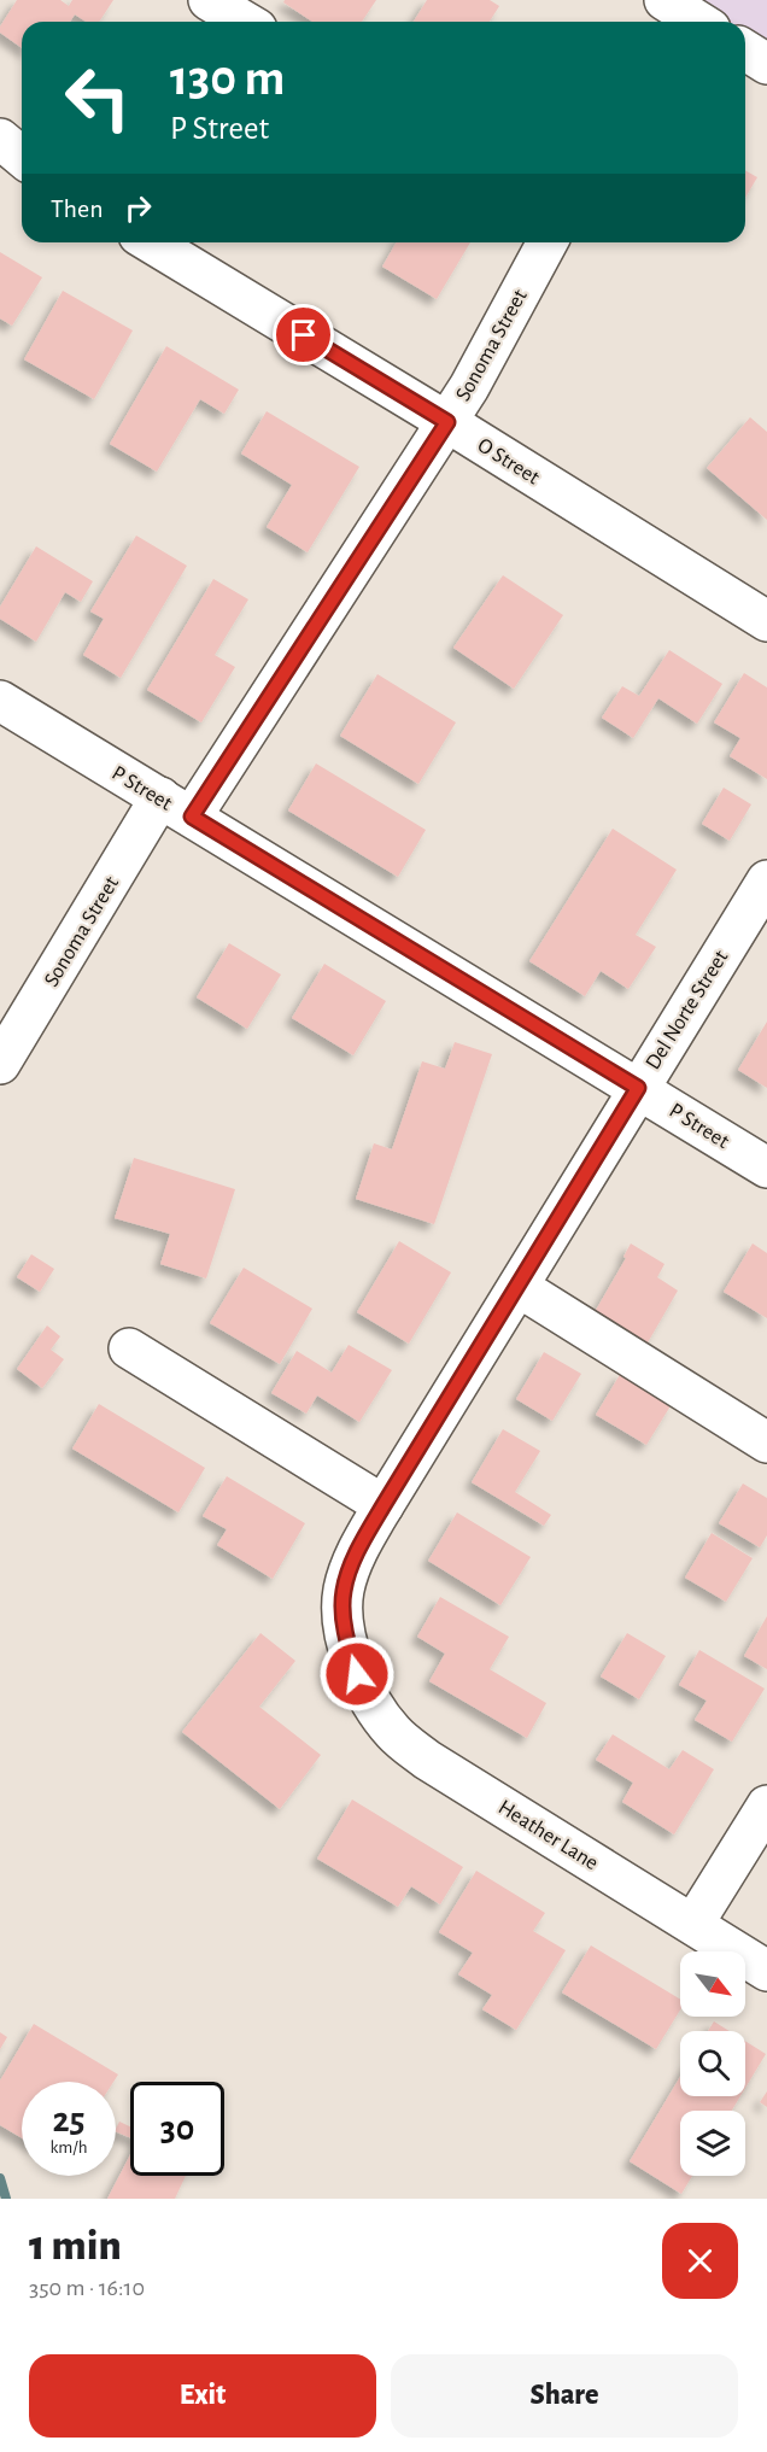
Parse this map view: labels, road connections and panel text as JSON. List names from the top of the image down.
{
  "streets": {
    "street": [
      "Sonoma Street",
      "O Street",
      "P Street",
      "Del Norte Street",
      "Heather Lane"
    ]
  },
  "crossings": [
    ["Sonoma Street", "O Street"],
    ["Sonoma Street", "P Street"],
    ["P Street", "Del Norte Street"],
    ["Del Norte Street", "Heather Lane"]
  ],
  "north": "bottom right",
  "page": {
    "turn": ["130 m", "P Street"],
    "then": "Then",
    "speed": "25 km/h",
    "limit": "30",
    "heading": ["1 min", "350 m · 16:10"],
    "buttons": ["Exit", "Share"]
  }
}
